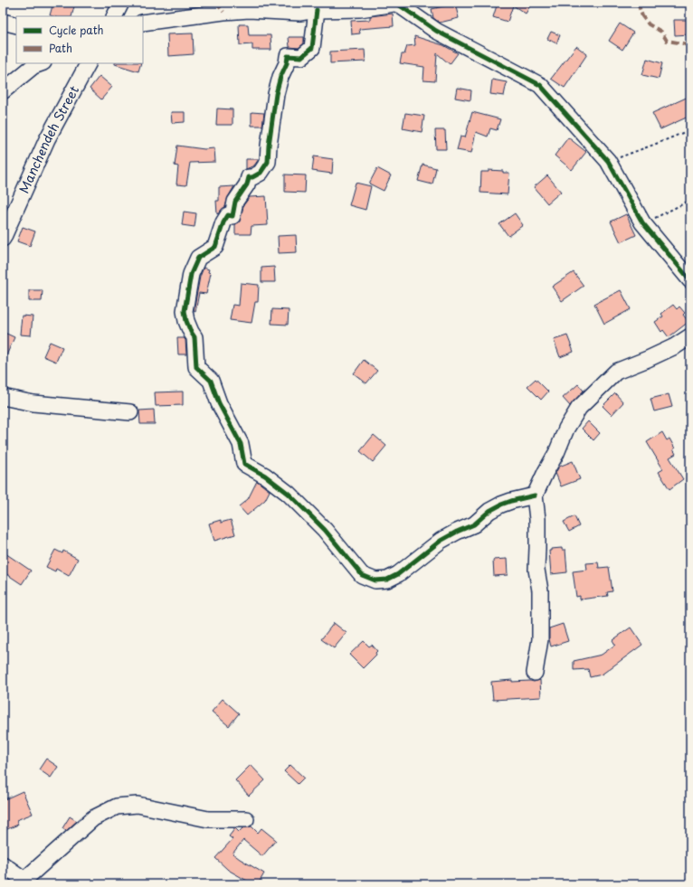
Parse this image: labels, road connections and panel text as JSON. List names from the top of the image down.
{
  "streets": {
    "street": ["Manchendeh Street"]
  },
  "legend": ["Cycle path", "Path"]
}
